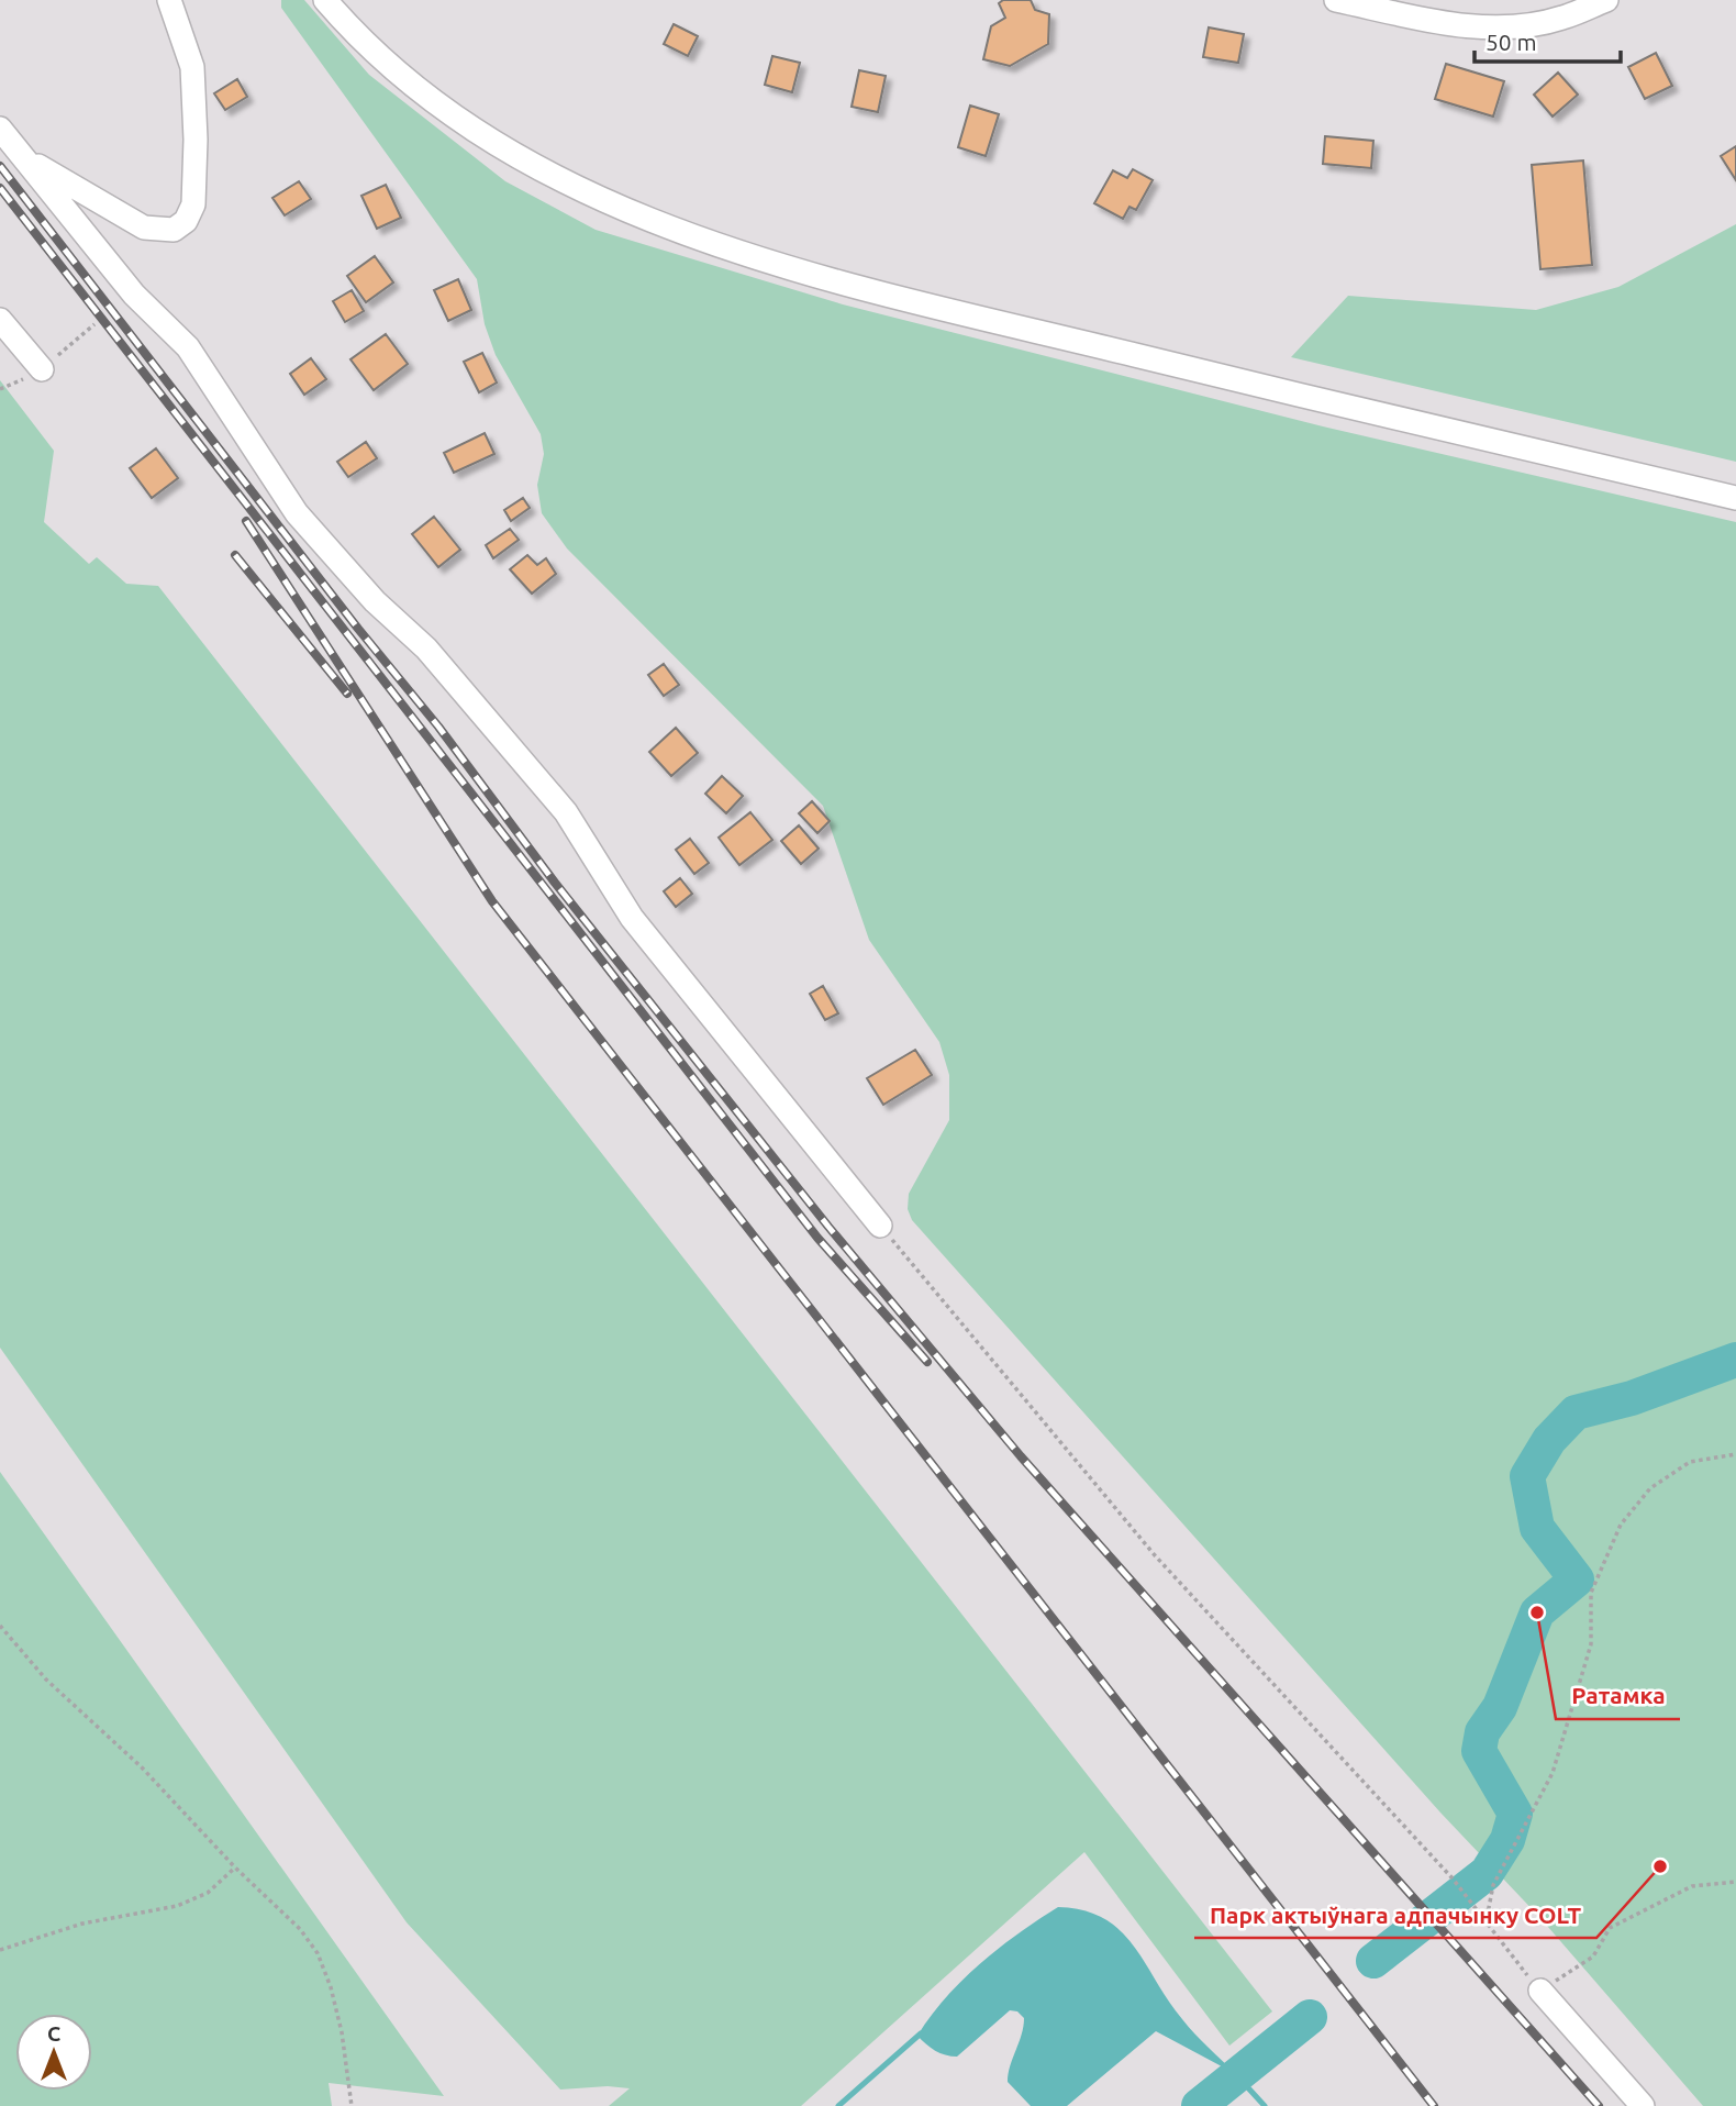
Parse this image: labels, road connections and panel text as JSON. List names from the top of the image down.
{
  "places": ["Ратамка", "Парк актыўнага адпачынку COLT"],
  "scale_bar": "50 m",
  "north": "top"
}
